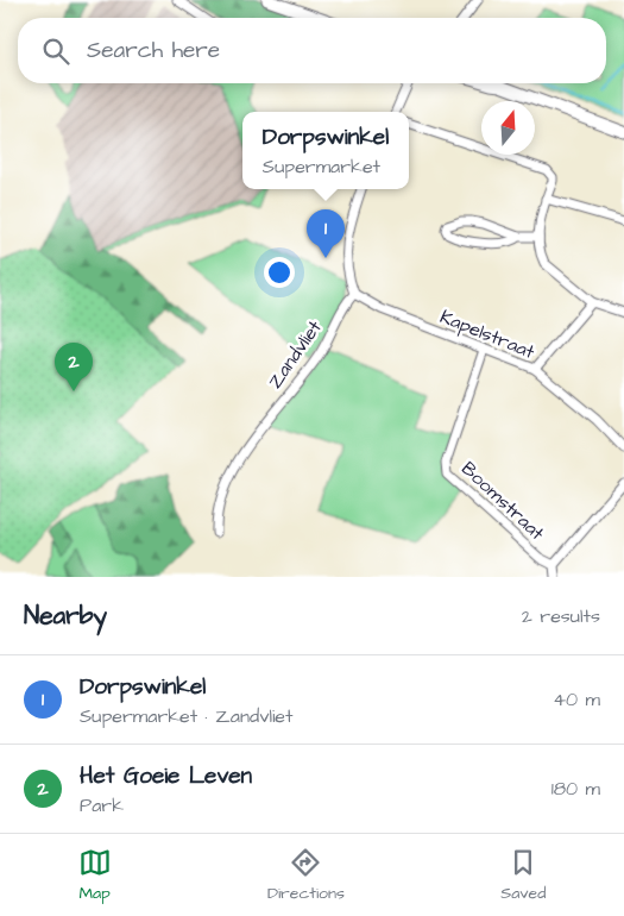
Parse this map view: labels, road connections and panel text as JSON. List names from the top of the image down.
{
  "streets": {
    "street": ["Kapelstraat", "Zandvliet", "Boomstraat"]
  },
  "crossings": [
    ["Kapelstraat", "Zandvliet"],
    ["Kapelstraat", "Boomstraat"]
  ],
  "north": "top",
  "page": {
    "search": "Search here",
    "popup": ["Dorpswinkel", "Supermarket"],
    "pins": ["1", "2"],
    "heading": ["Nearby", "2 results"],
    "list": [
      {
        "mark": "1",
        "name": "Dorpswinkel",
        "note": "Supermarket · Zandvliet",
        "value": "40 m"
      },
      {
        "mark": "2",
        "name": "Het Goeie Leven",
        "note": "Park",
        "value": "180 m"
      }
    ],
    "nav": ["Map", "Directions", "Saved"]
  }
}
